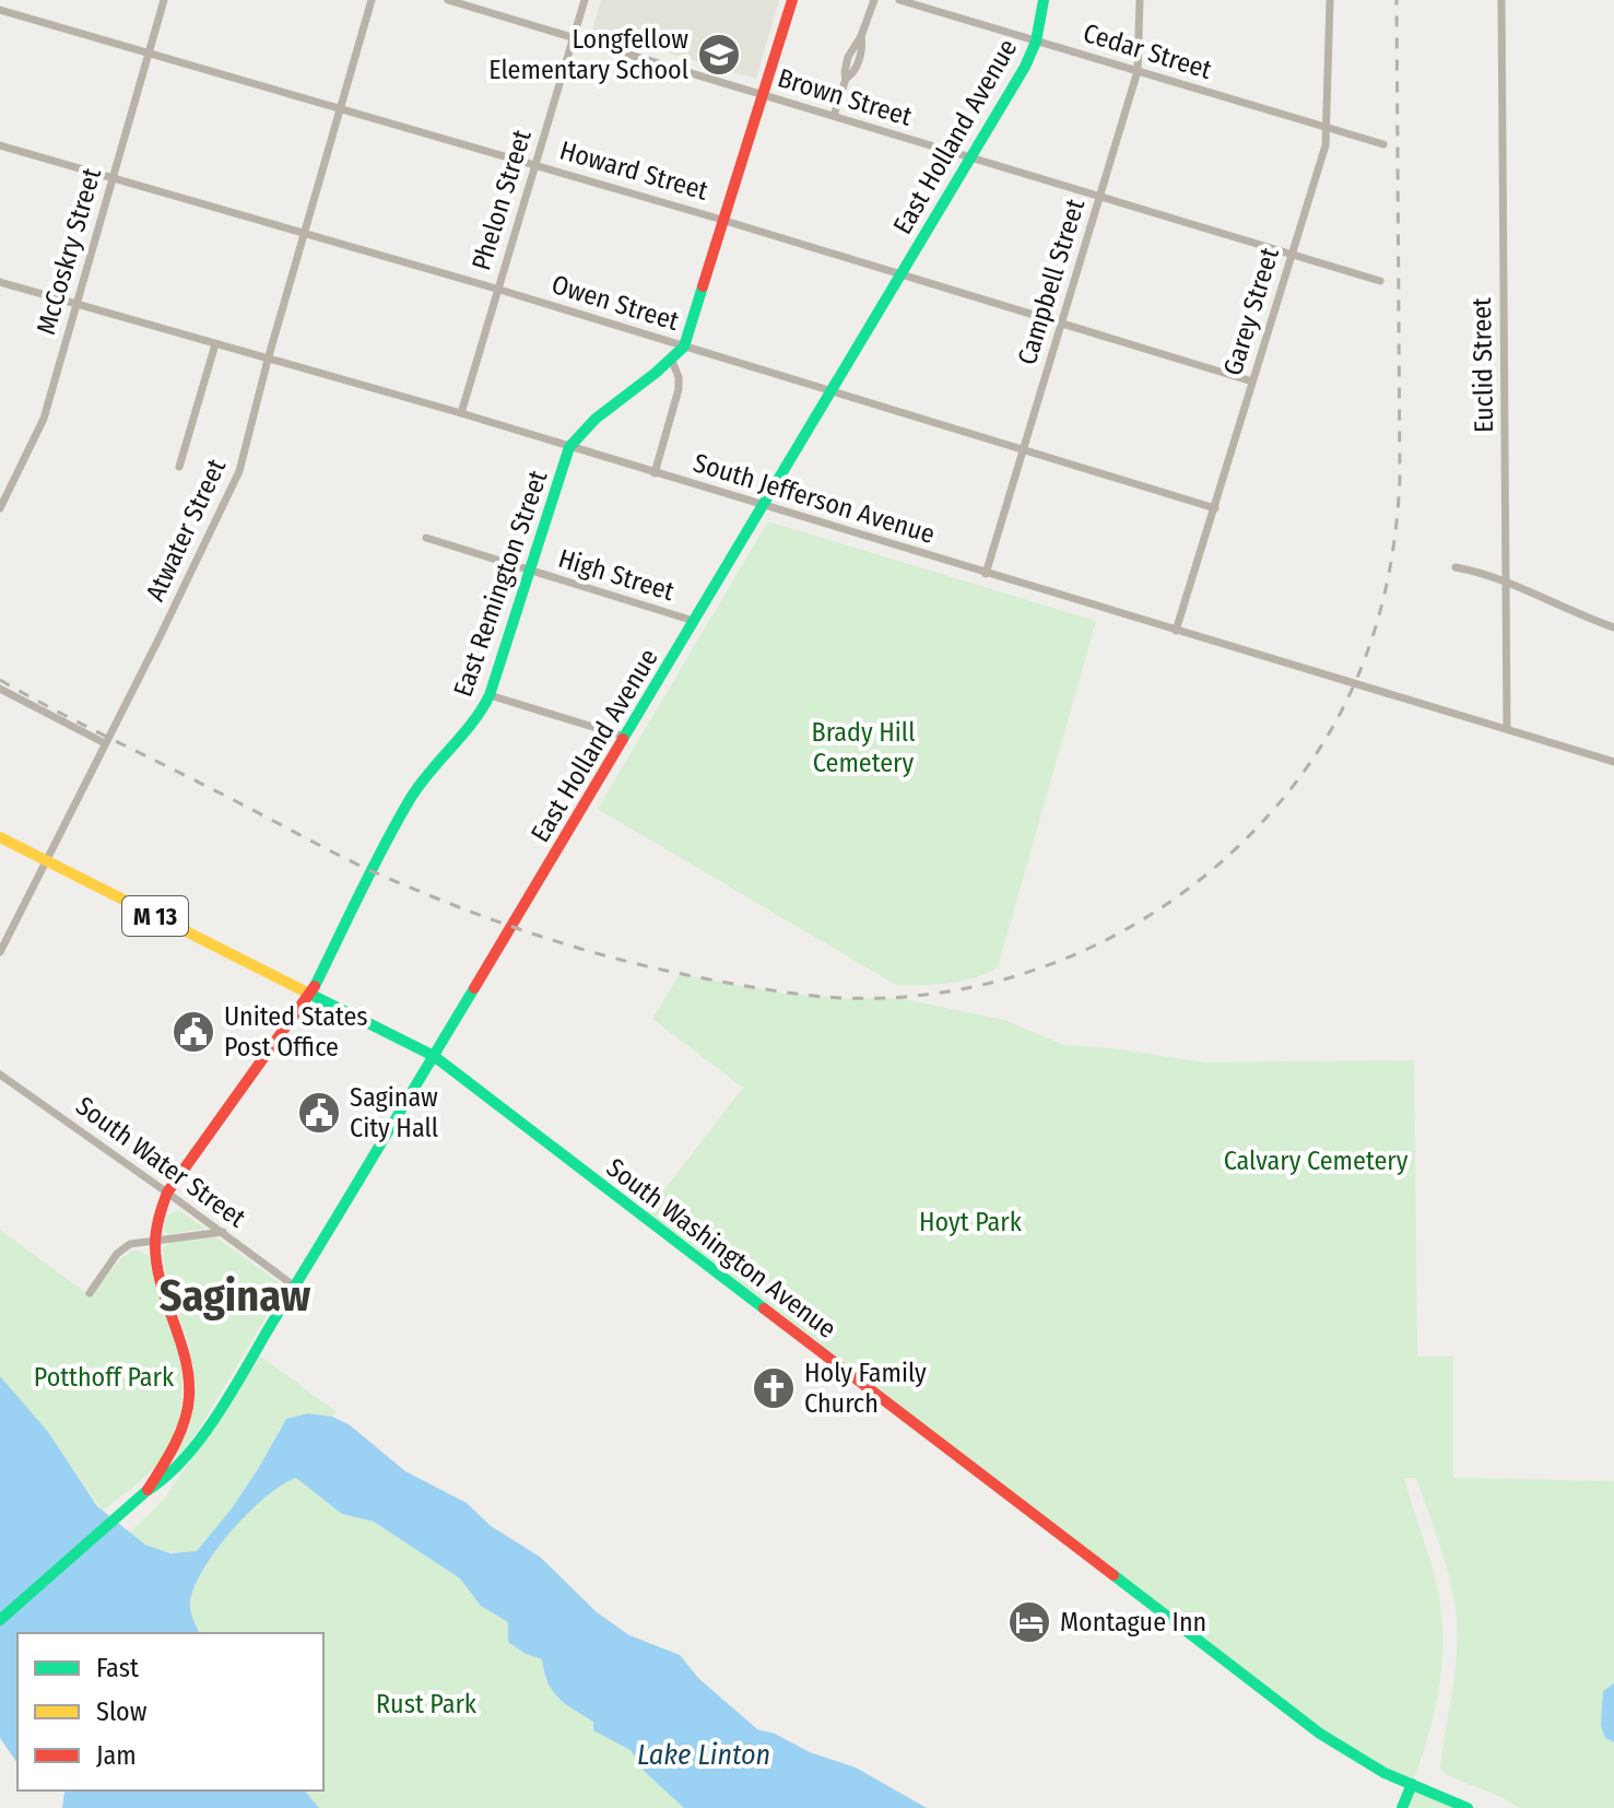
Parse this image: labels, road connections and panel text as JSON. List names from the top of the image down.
{
  "streets": {
    "main road": [
      "East Holland Avenue",
      "East Remington Street",
      "M 13",
      "South Washington Avenue"
    ],
    "street": [
      "Cedar Street",
      "Brown Street",
      "Howard Street",
      "Phelon Street",
      "McCoskry Street",
      "Campbell Street",
      "Owen Street",
      "Garey Street",
      "Euclid Street",
      "South Jefferson Avenue",
      "Atwater Street",
      "High Street",
      "South Water Street"
    ]
  },
  "crossings": [
    ["Cedar Street", "East Holland Avenue"],
    ["Cedar Street", "Campbell Street"],
    ["Cedar Street", "Garey Street"],
    ["Brown Street", "East Holland Avenue"],
    ["Brown Street", "Phelon Street"],
    ["Brown Street", "Campbell Street"],
    ["Brown Street", "Garey Street"],
    ["Brown Street", "East Remington Street"],
    ["East Holland Avenue", "Howard Street"],
    ["East Holland Avenue", "Owen Street"],
    ["East Holland Avenue", "South Jefferson Avenue"],
    ["East Holland Avenue", "High Street"],
    ["East Holland Avenue", "East Remington Street"],
    ["East Holland Avenue", "South Water Street"],
    ["East Holland Avenue", "South Washington Avenue"],
    ["Howard Street", "Phelon Street"],
    ["Howard Street", "McCoskry Street"],
    ["Howard Street", "Campbell Street"],
    ["Howard Street", "Garey Street"],
    ["Howard Street", "Atwater Street"],
    ["Howard Street", "East Remington Street"],
    ["Phelon Street", "Owen Street"],
    ["Phelon Street", "South Jefferson Avenue"],
    ["McCoskry Street", "Owen Street"],
    ["McCoskry Street", "South Jefferson Avenue"],
    ["Campbell Street", "Owen Street"],
    ["Campbell Street", "South Jefferson Avenue"],
    ["Owen Street", "Garey Street"],
    ["Owen Street", "Atwater Street"],
    ["Owen Street", "East Remington Street"],
    ["Garey Street", "South Jefferson Avenue"],
    ["Euclid Street", "South Jefferson Avenue"],
    ["South Jefferson Avenue", "Atwater Street"],
    ["South Jefferson Avenue", "East Remington Street"],
    ["Atwater Street", "South Washington Avenue"],
    ["High Street", "East Remington Street"],
    ["East Remington Street", "South Water Street"],
    ["East Remington Street", "South Washington Avenue"]
  ],
  "districts": ["Saginaw"],
  "water": ["Lake Linton"],
  "parks": [
    "Brady Hill Cemetery",
    "Calvary Cemetery",
    "Hoyt Park",
    "Potthoff Park",
    "Rust Park"
  ],
  "places": {
    "school or university": ["Longfellow Elementary School"],
    "public building": ["United States Post Office", "Saginaw City Hall"],
    "church": ["Holy Family Church"],
    "hotel": ["Montague Inn"]
  },
  "legend": ["Fast", "Slow", "Jam"]
}
